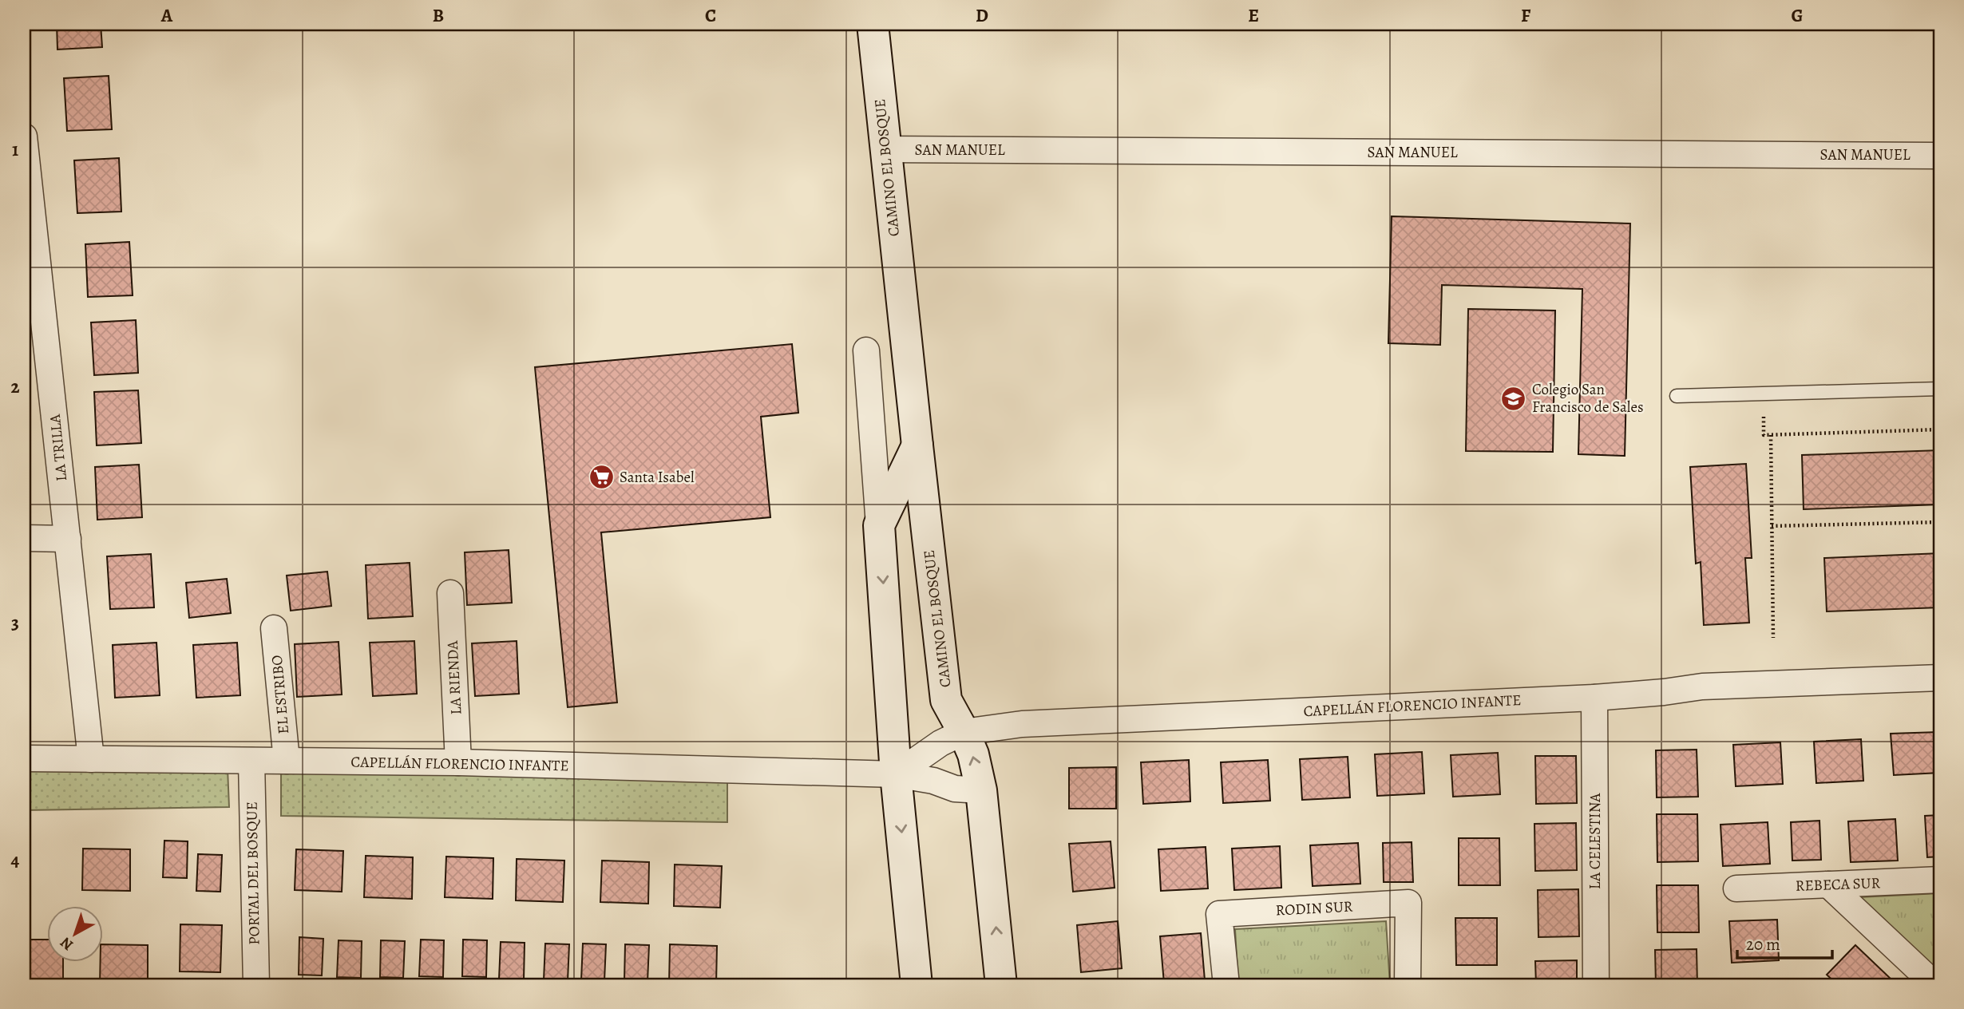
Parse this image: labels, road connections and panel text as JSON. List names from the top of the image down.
{
  "streets": {
    "street": [
      "SAN MANUEL",
      "CAMINO EL BOSQUE",
      "LA TRILLA",
      "LA RIENDA",
      "EL ESTRIBO",
      "CAPELLÁN FLORENCIO INFANTE",
      "LA CELESTINA",
      "PORTAL DEL BOSQUE",
      "REBECA SUR",
      "RODIN SUR"
    ]
  },
  "crossings": [
    ["SAN MANUEL", "CAMINO EL BOSQUE"],
    ["CAMINO EL BOSQUE", "CAPELLÁN FLORENCIO INFANTE"],
    ["LA TRILLA", "CAPELLÁN FLORENCIO INFANTE"],
    ["LA RIENDA", "CAPELLÁN FLORENCIO INFANTE"],
    ["EL ESTRIBO", "CAPELLÁN FLORENCIO INFANTE"],
    ["CAPELLÁN FLORENCIO INFANTE", "LA CELESTINA"],
    ["CAPELLÁN FLORENCIO INFANTE", "PORTAL DEL BOSQUE"]
  ],
  "places": {
    "school or university": ["Colegio San Francisco de Sales"],
    "supermarket": ["Santa Isabel"]
  },
  "scale_bar": "20 m",
  "north": "bottom left",
  "grid": {
    "columns": [
      "A",
      "B",
      "C",
      "D",
      "E",
      "F",
      "G"
    ],
    "rows": [
      "1",
      "2",
      "3",
      "4"
    ]
  }
}
